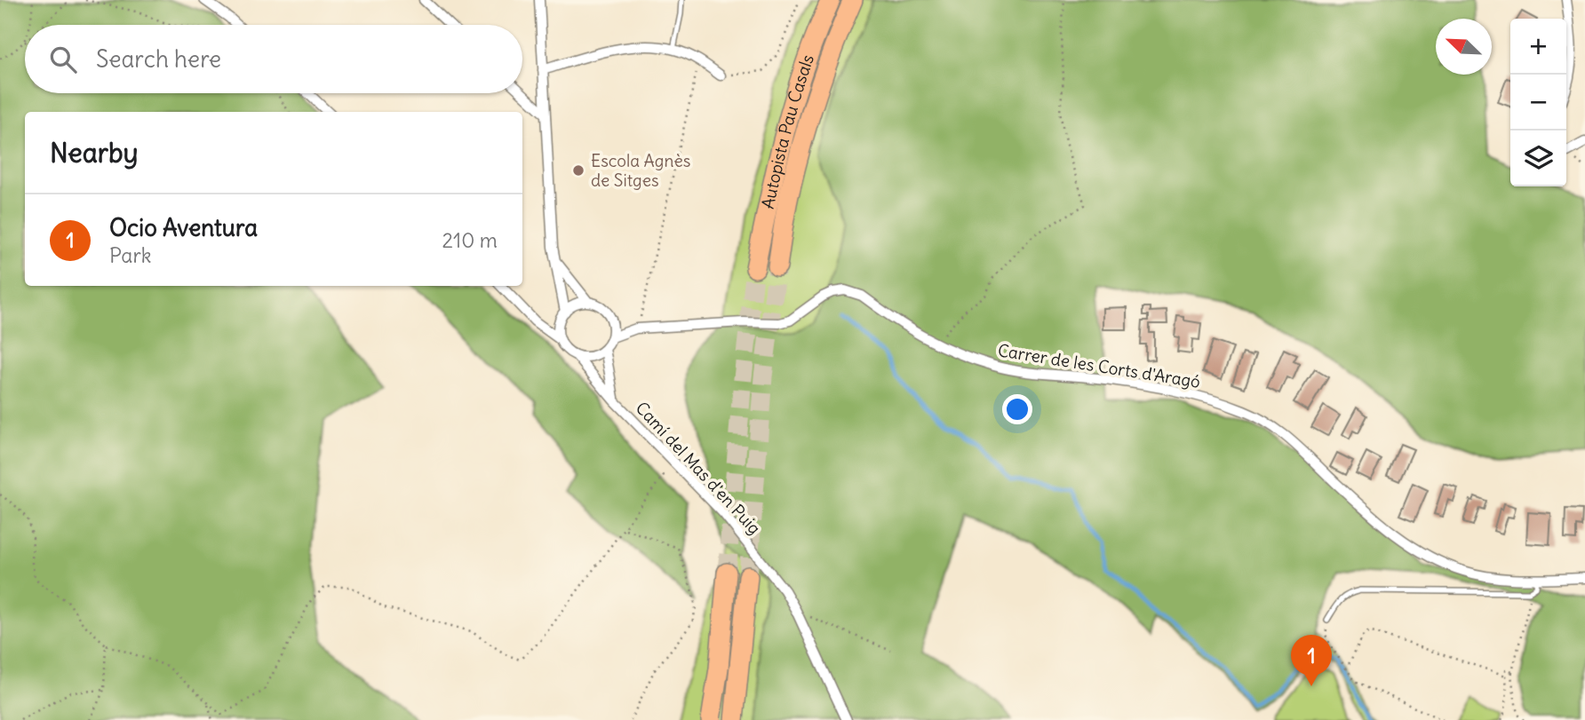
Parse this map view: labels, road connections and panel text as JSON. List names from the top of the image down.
{
  "streets": {
    "highway": ["Autopista Pau Casals"],
    "street": ["Carrer de les Corts d'Aragó", "Camí del Mas d'en Puig"]
  },
  "places": ["Escola Agnès de Sitges"],
  "north": "top left",
  "page": {
    "map_buttons": ["+", "−"],
    "search": "Search here",
    "heading": "Nearby",
    "list": [
      {
        "mark": "1",
        "name": "Ocio Aventura",
        "note": "Park",
        "value": "210 m"
      }
    ],
    "pins": "1"
  }
}
